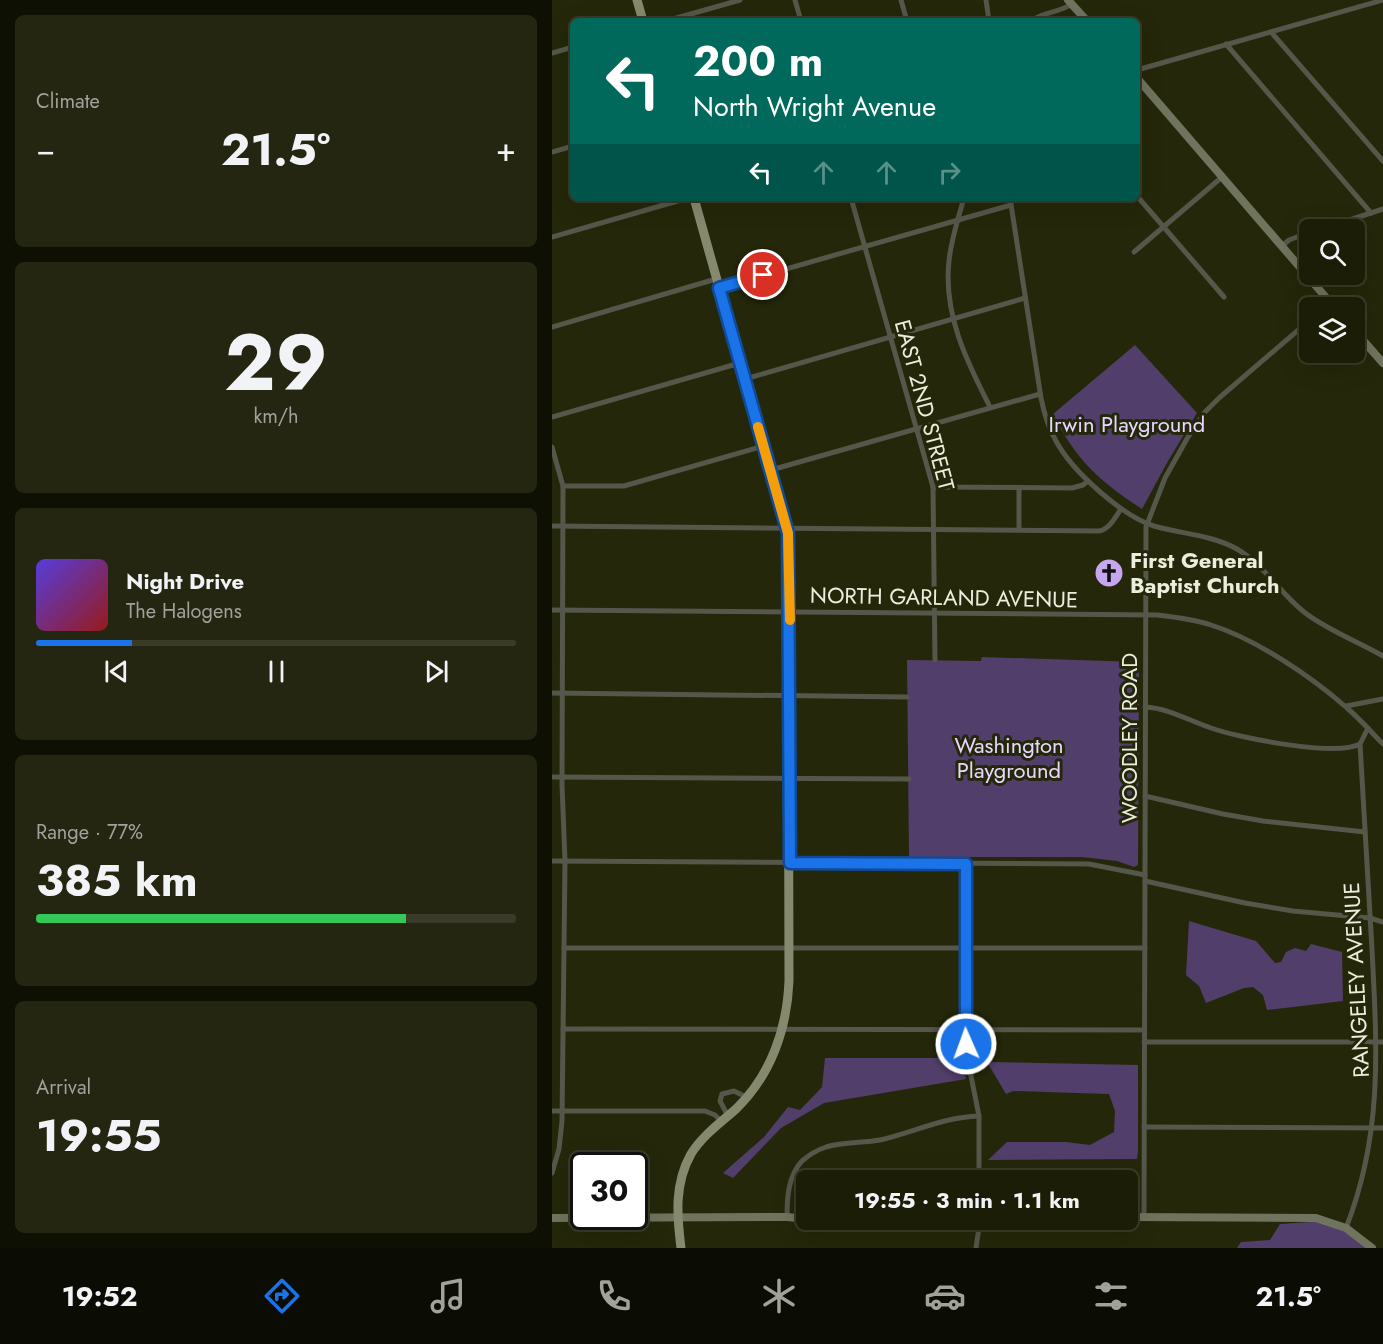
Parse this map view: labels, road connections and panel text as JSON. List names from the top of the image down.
{
  "streets": {
    "street": [
      "EAST 2ND STREET",
      "NORTH GARLAND AVENUE",
      "WOODLEY ROAD",
      "RANGELEY AVENUE"
    ]
  },
  "crossings": [
    ["EAST 2ND STREET", "NORTH GARLAND AVENUE"],
    ["NORTH GARLAND AVENUE", "WOODLEY ROAD"],
    ["NORTH GARLAND AVENUE", "RANGELEY AVENUE"]
  ],
  "parks": ["Irwin Playground", "Washington Playground"],
  "places": {
    "church": ["First General Baptist Church"]
  },
  "page": {
    "tile": [
      "Climate",
      ["29", "km/h"],
      ["Range · 77%", "385 km"],
      ["Arrival", "19:55"]
    ],
    "turn": ["200 m", "North Wright Avenue"],
    "heat": ["−", "21.5°", "+"],
    "song": ["Night Drive", "The Halogens"],
    "limit": "30",
    "trip": "19:55 · 3 min · 1.1 km",
    "tabs": ["19:52", "21.5°"]
  }
}
